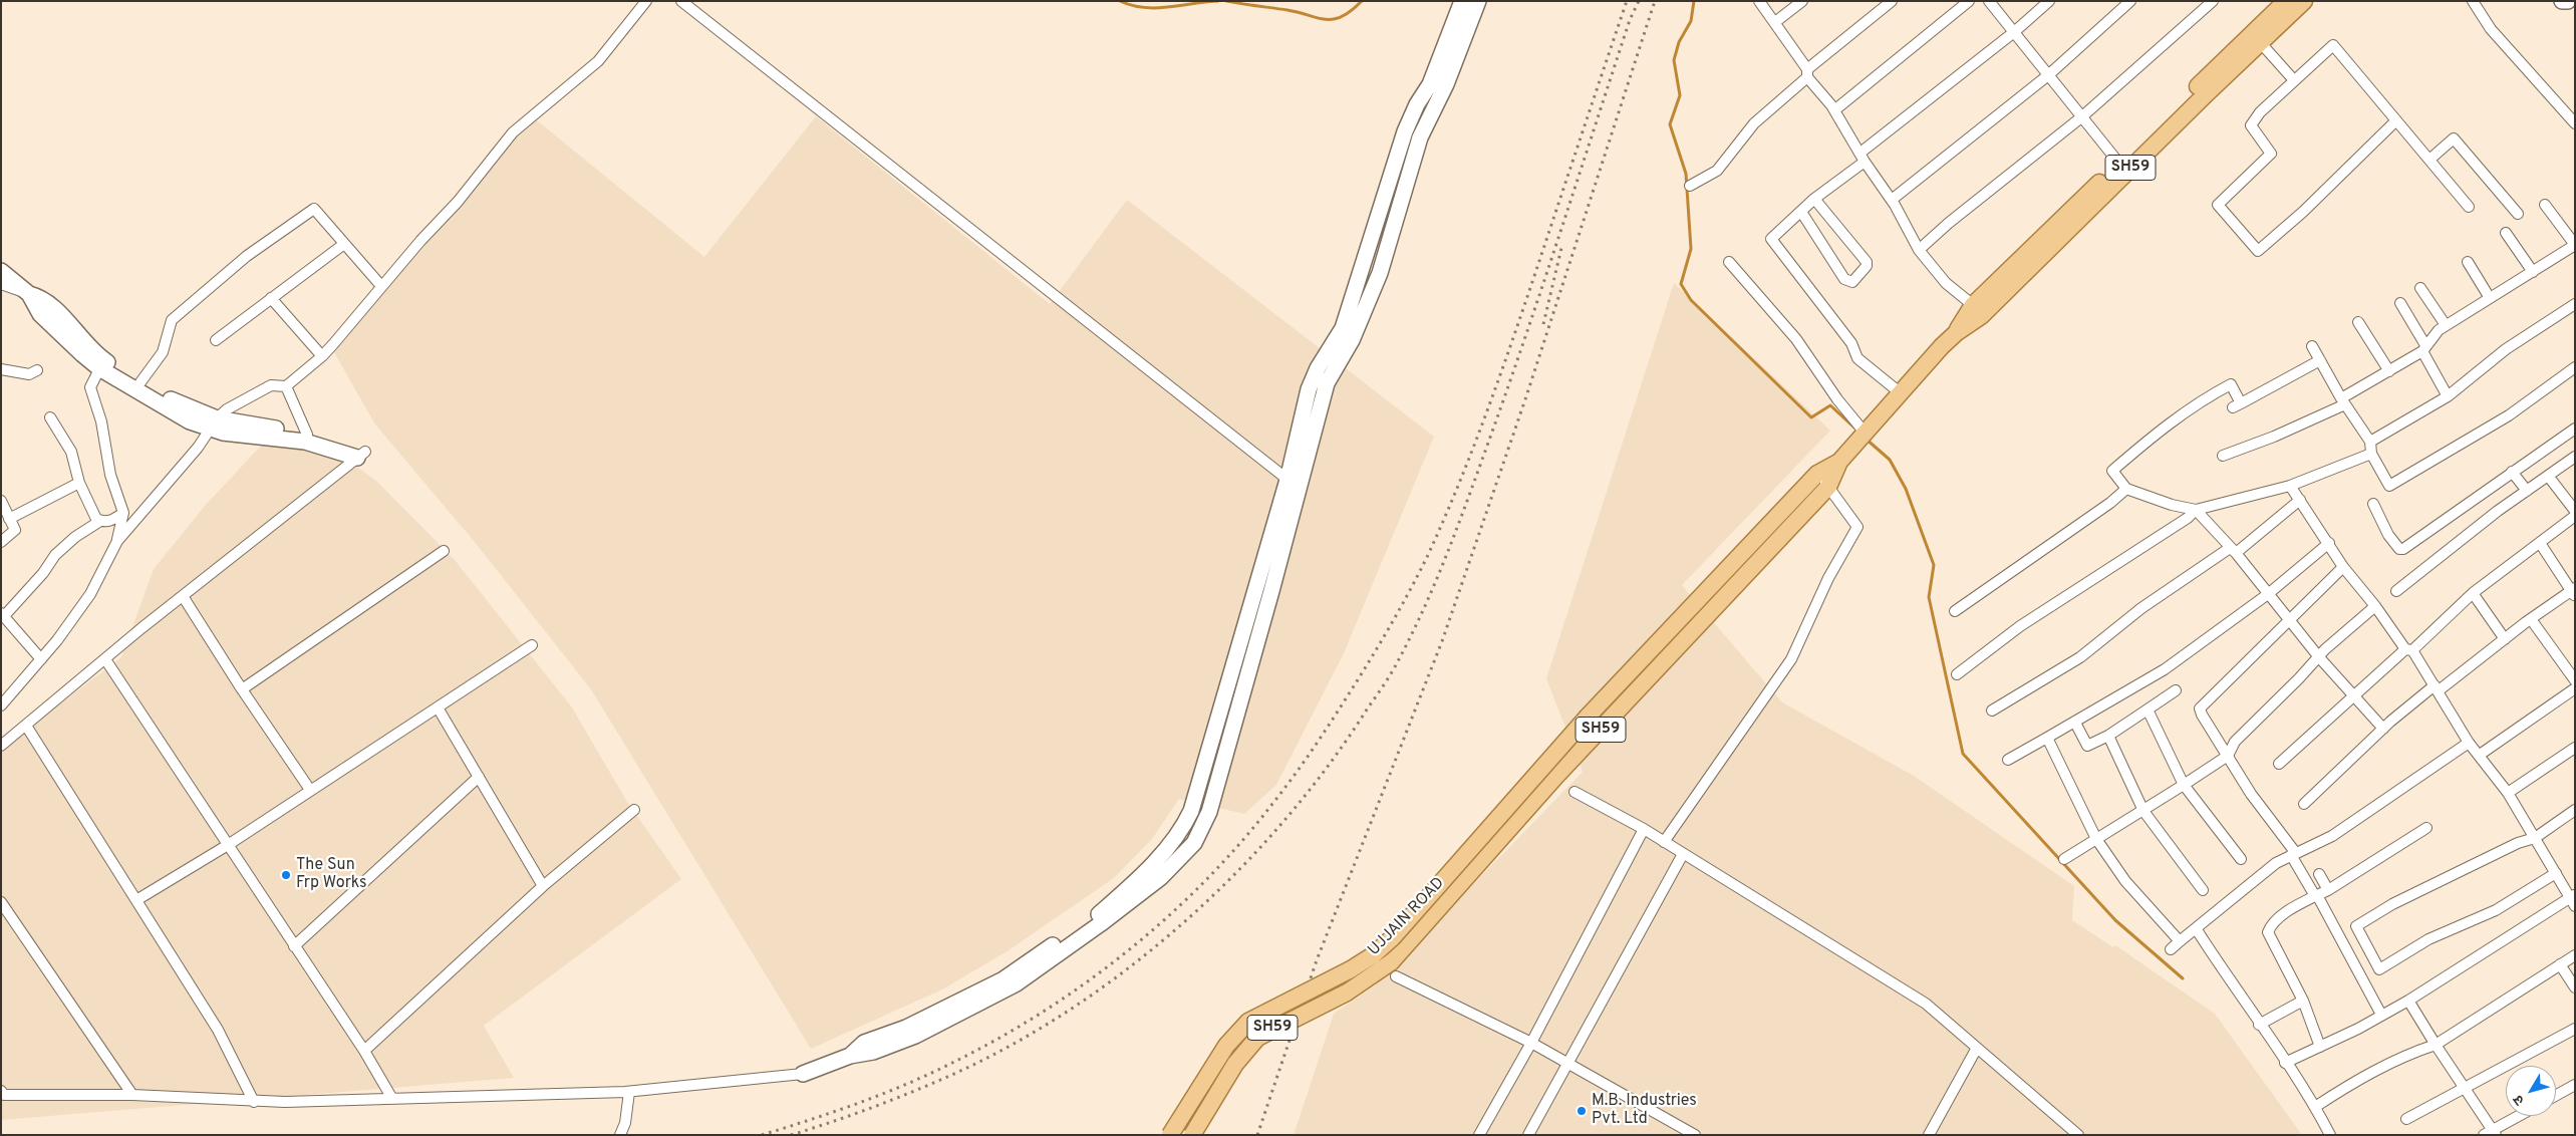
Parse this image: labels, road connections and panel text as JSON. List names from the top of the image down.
{
  "streets": {
    "main road": ["SH59", "UJJAIN ROAD"]
  },
  "crossings": [
    ["SH59", "UJJAIN ROAD"]
  ],
  "places": ["The Sun Frp Works", "M.B. Industries Pvt. Ltd"],
  "north": "bottom left"
}
